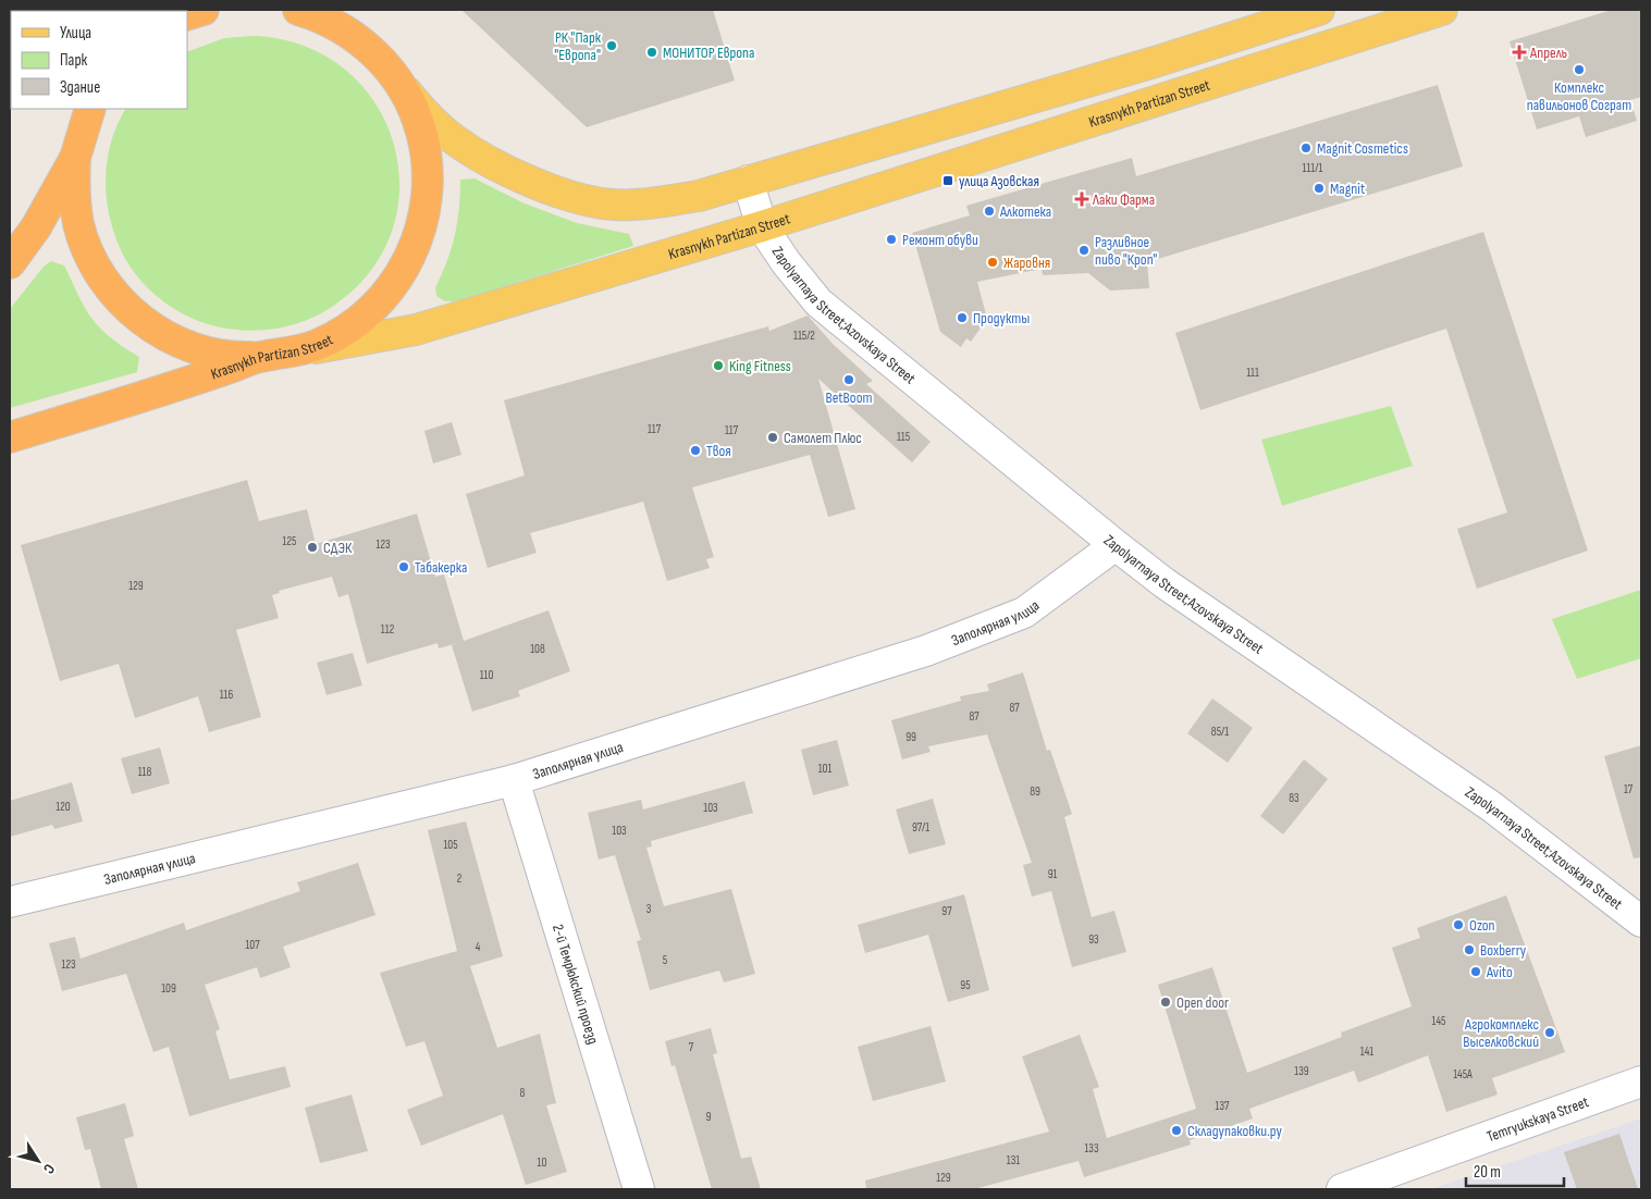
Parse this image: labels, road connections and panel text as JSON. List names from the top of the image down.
{
  "streets": {
    "highway": ["Krasnykh Partizan Street"],
    "street": [
      "Zapolyarnaya Street;Azovskaya Street",
      "Заполярная улица",
      "2-й Темрюкский проезд",
      "Temryukskaya Street"
    ]
  },
  "crossings": [
    ["Krasnykh Partizan Street", "Zapolyarnaya Street;Azovskaya Street"],
    ["Zapolyarnaya Street;Azovskaya Street", "Заполярная улица"],
    ["Заполярная улица", "2-й Темрюкский проезд"]
  ],
  "places": {
    "other": [
      "РК \"Парк \"Европа\"",
      "МОНИТОР Европа",
      "Комплекс павильонов Сограт",
      "Magnit Cosmetics",
      "Magnit",
      "Алкотека",
      "Ремонт обуви",
      "Разливное пиво \"Кроп\"",
      "Жаровня",
      "Продукты",
      "King Fitness",
      "BetBoom",
      "Самолет Плюс",
      "Твоя",
      "СДЭК",
      "Табакерка",
      "Ozon",
      "Boxberry",
      "Avito",
      "Open door",
      "Агрокомплекс Выселковский",
      "Складупаковки.ру"
    ],
    "health": ["Апрель", "Лаки Фарма"],
    "transit": ["улица Азовская"]
  },
  "house_numbers": [
    "111/1",
    "115/2",
    "111",
    "117",
    "117",
    "115",
    "125",
    "123",
    "129",
    "112",
    "108",
    "110",
    "116",
    "87",
    "87",
    "85/1",
    "99",
    "101",
    "118",
    "17",
    "89",
    "83",
    "120",
    "103",
    "97/1",
    "103",
    "105",
    "91",
    "2",
    "3",
    "97",
    "93",
    "107",
    "4",
    "5",
    "123",
    "95",
    "109",
    "145",
    "7",
    "141",
    "139",
    "145А",
    "8",
    "137",
    "9",
    "133",
    "131",
    "10",
    "129"
  ],
  "legend": ["Улица", "Парк", "Здание"],
  "scale_bar": "20 m",
  "north": "bottom right"
}
